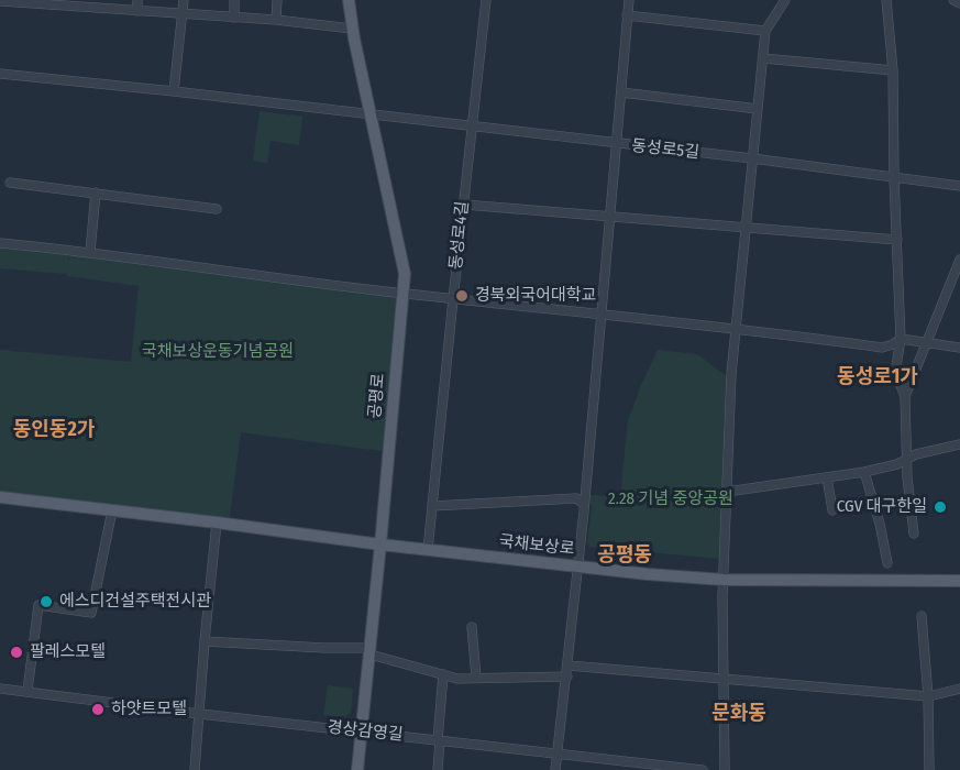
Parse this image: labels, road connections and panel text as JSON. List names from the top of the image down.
{
  "streets": {
    "main road": ["공평로", "국채보상로"],
    "street": ["동성로5길", "동성로4길", "경상감영길"]
  },
  "crossings": [
    ["동성로5길", "동성로4길"],
    ["동성로5길", "공평로"],
    ["동성로4길", "국채보상로"],
    ["공평로", "국채보상로"],
    ["공평로", "경상감영길"]
  ],
  "districts": [
    "동성로1가",
    "동인동2가",
    "공평동",
    "문화동"
  ],
  "parks": ["국채보상운동기념공원", "2.28 기념 중앙공원"],
  "places": [
    "경북외국어대학교",
    "CGV 대구한일",
    "에스디건설주택전시관",
    "팔레스모텔",
    "하얏트모텔"
  ]
}
